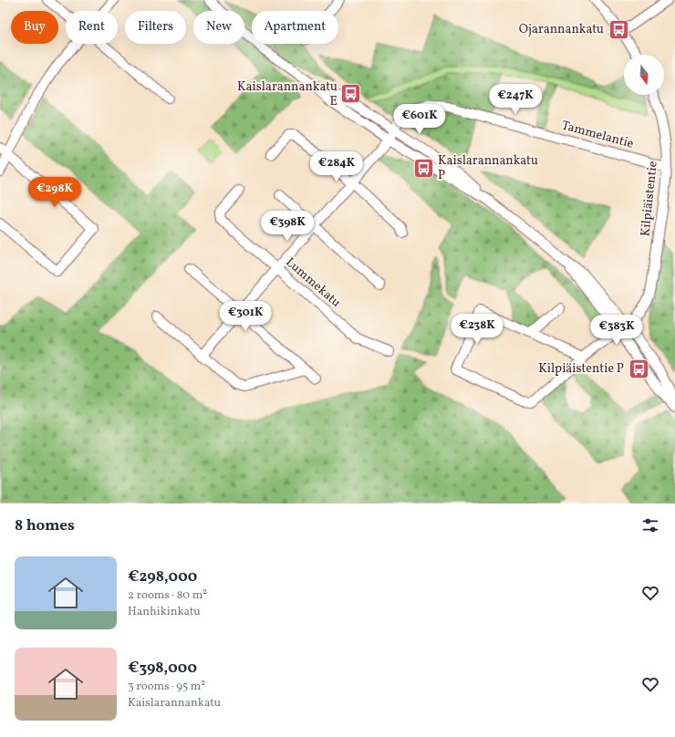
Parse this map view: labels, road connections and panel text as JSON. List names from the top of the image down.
{
  "streets": {
    "street": ["Tammelantie", "Kilpiäistentie", "Lummekatu"]
  },
  "crossings": [
    ["Tammelantie", "Kilpiäistentie"],
    ["Tammelantie", "Lummekatu"]
  ],
  "places": {
    "bus stop": [
      "Ojarannankatu",
      "Kaislarannankatu E",
      "Kaislarannankatu P",
      "Kilpiäistentie P"
    ]
  },
  "north": "bottom",
  "page": {
    "chip": [
      "Buy",
      "Rent",
      "Filters",
      "New",
      "Apartment"
    ],
    "price": [
      "€247K",
      "€601K",
      "€284K",
      "€298K",
      "€398K",
      "€301K",
      "€238K",
      "€383K"
    ],
    "heading": "8 homes",
    "list": [
      {
        "name": "€298,000",
        "note": "2 rooms · 80 m² · Hanhikinkatu"
      },
      {
        "name": "€398,000",
        "note": "3 rooms · 95 m² · Kaislarannankatu"
      }
    ]
  }
}
